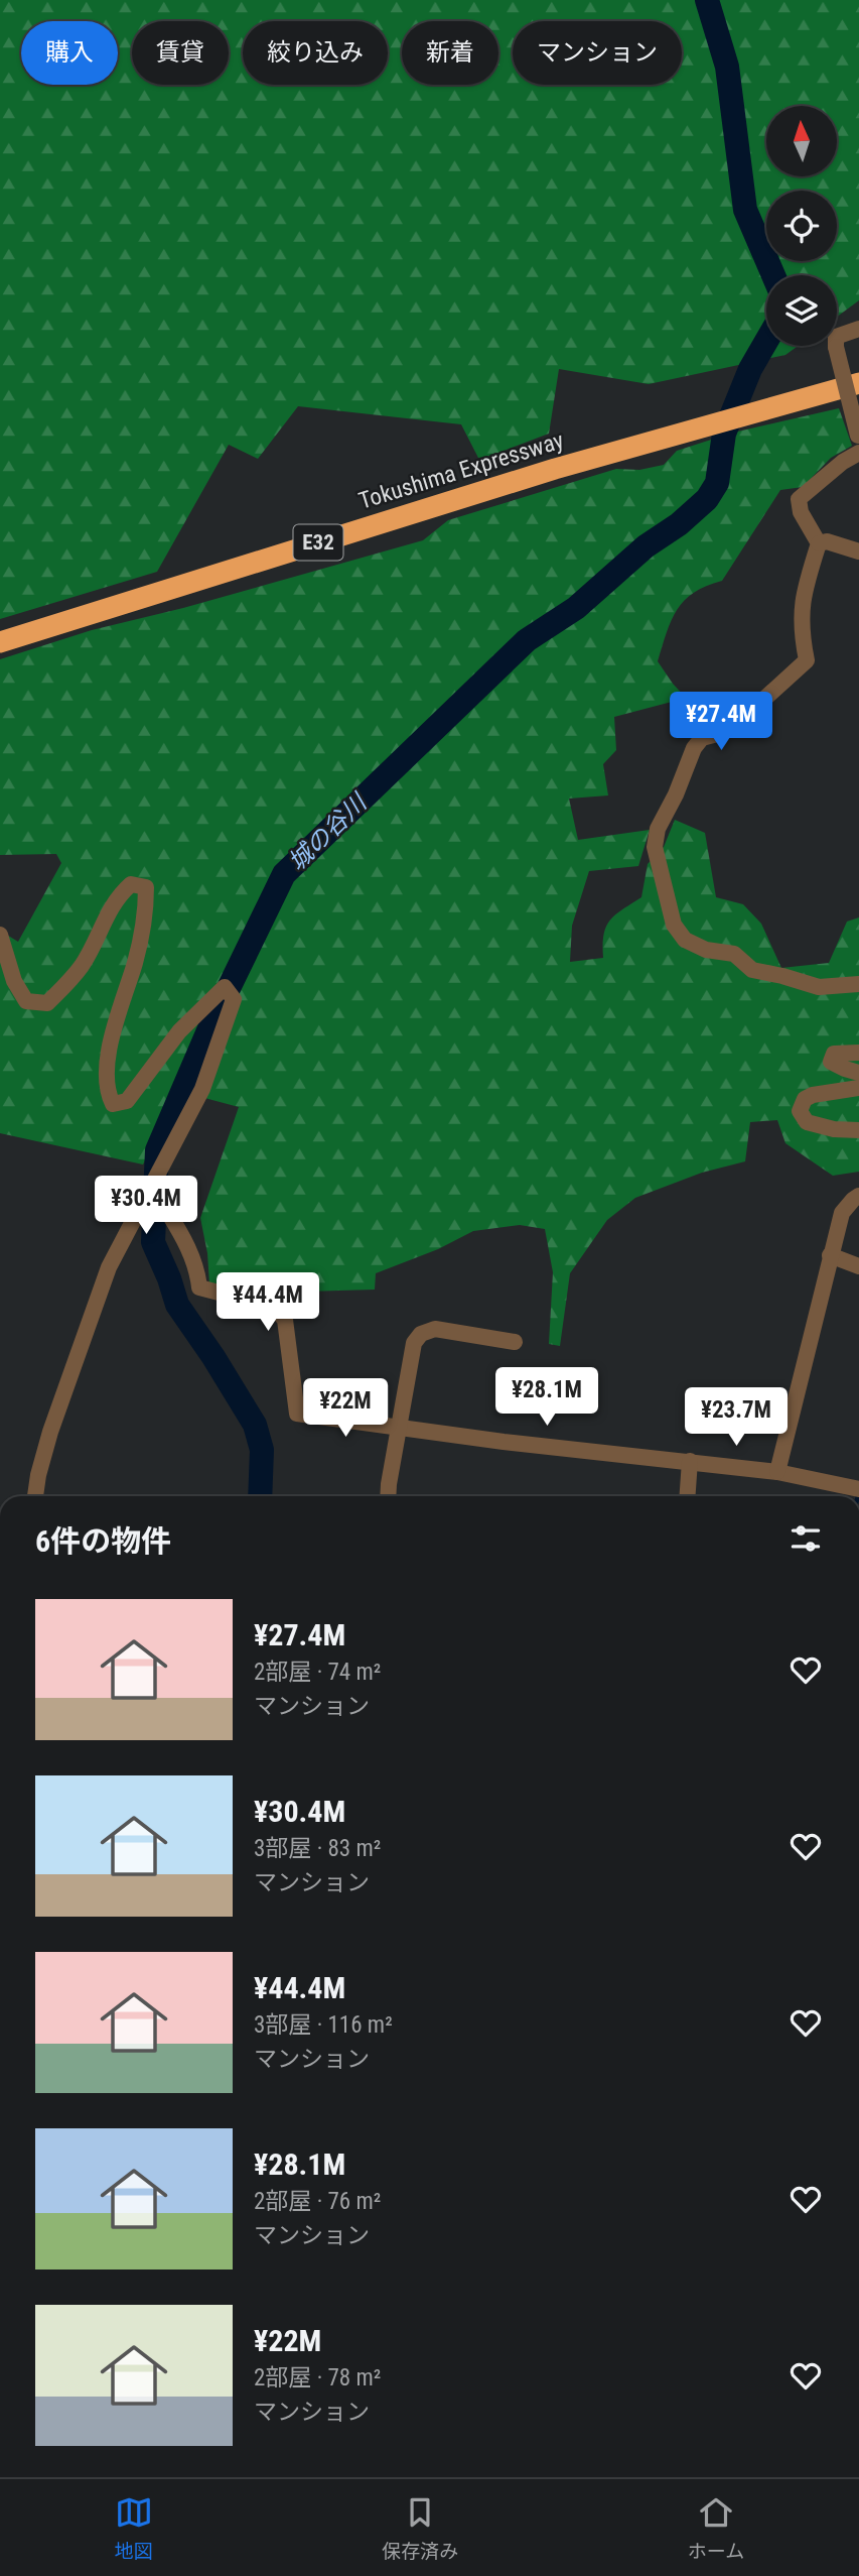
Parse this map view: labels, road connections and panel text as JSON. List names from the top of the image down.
{
  "streets": {
    "highway": ["Tokushima Expressway", "E32"]
  },
  "water": ["城の谷川"],
  "north": "top",
  "page": {
    "chip": [
      "購入",
      "賃貸",
      "絞り込み",
      "新着",
      "マンション"
    ],
    "price": [
      "¥27.4M",
      "¥30.4M",
      "¥44.4M",
      "¥28.1M",
      "¥22M",
      "¥23.7M"
    ],
    "heading": "6件の物件",
    "list": [
      {
        "name": "¥27.4M",
        "note": "2部屋 · 74 m² · マンション"
      },
      {
        "name": "¥30.4M",
        "note": "3部屋 · 83 m² · マンション"
      },
      {
        "name": "¥44.4M",
        "note": "3部屋 · 116 m² · マンション"
      },
      {
        "name": "¥28.1M",
        "note": "2部屋 · 76 m² · マンション"
      },
      {
        "name": "¥22M",
        "note": "2部屋 · 78 m² · マンション"
      }
    ],
    "tabs": ["地図", "保存済み", "ホーム"]
  }
}
